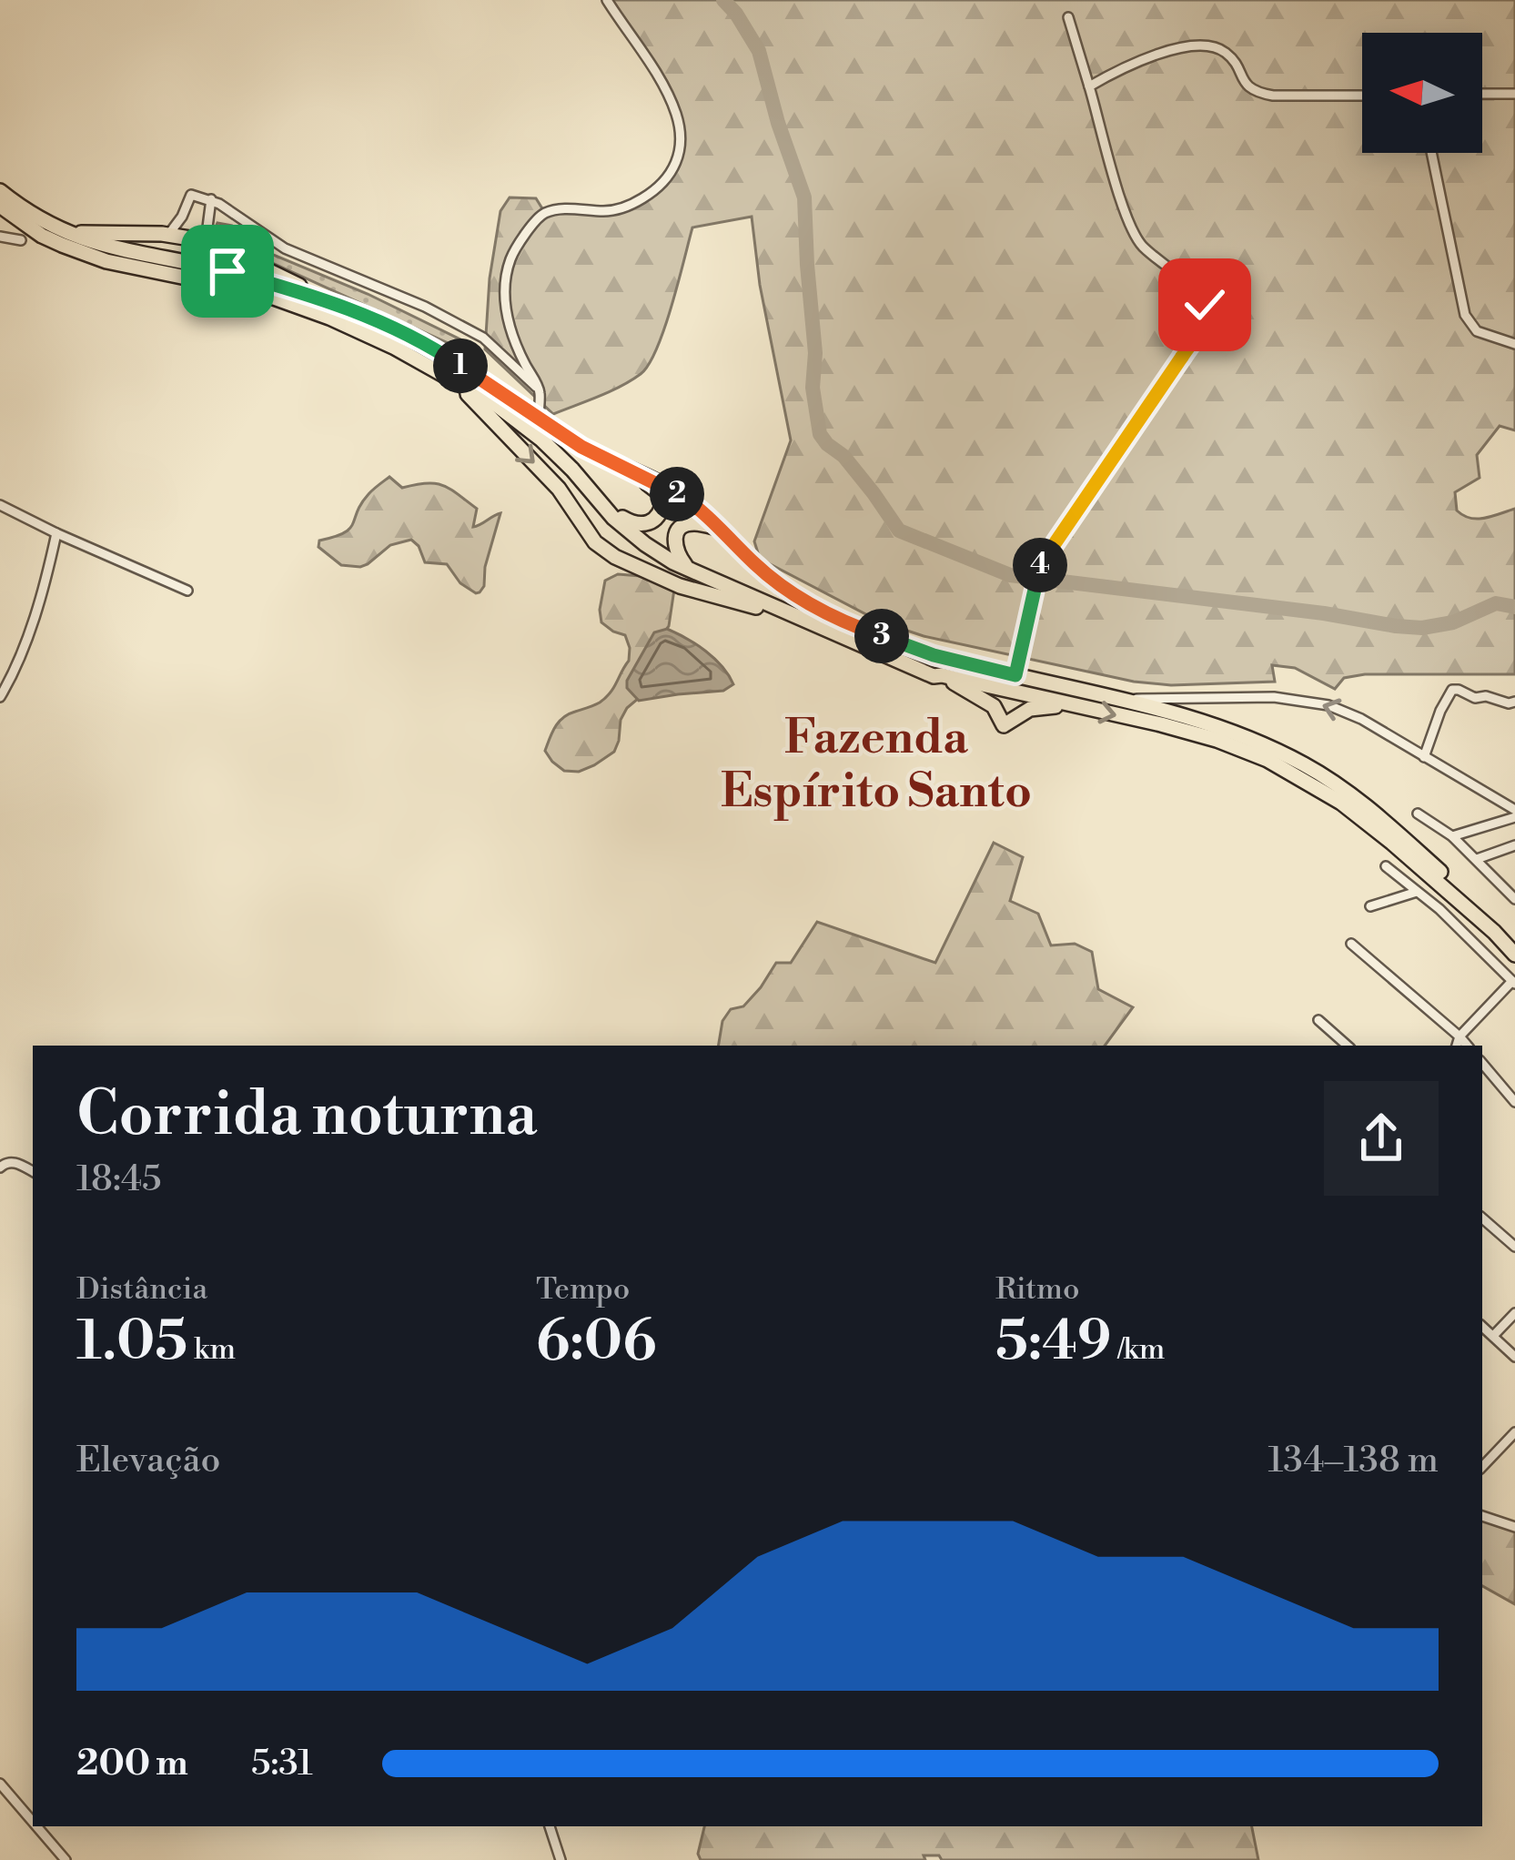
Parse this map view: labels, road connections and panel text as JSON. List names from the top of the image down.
{
  "districts": ["Fazenda Espírito Santo"],
  "north": "left",
  "page": {
    "pins": [
      "1",
      "2",
      "4",
      "3"
    ],
    "heading": ["Corrida noturna", "18:45"],
    "stats": [
      ["Distância", "1.05 km"],
      ["Tempo", "6:06"],
      ["Ritmo", "5:49 /km"]
    ],
    "chart": ["Elevação", "134–138 m"],
    "list": [
      {
        "name": "200 m",
        "note": "5:31"
      }
    ]
  }
}
